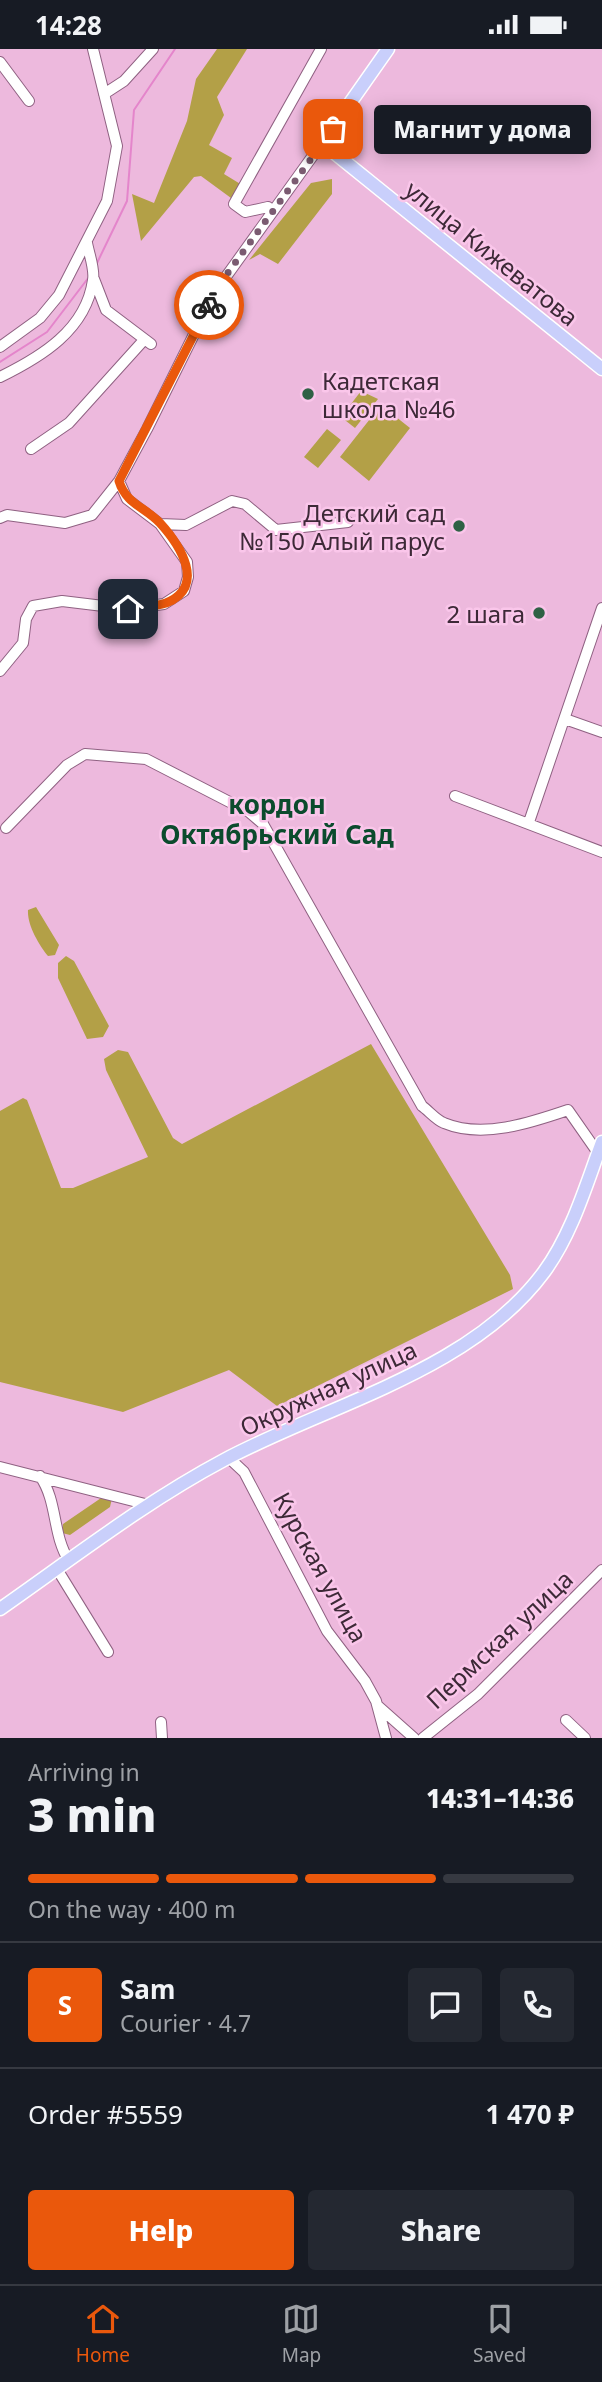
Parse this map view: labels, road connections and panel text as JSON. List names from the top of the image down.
{
  "streets": {
    "main road": ["улица Кижеватова", "Окружная улица"],
    "street": ["Курская улица", "Пермская улица"]
  },
  "crossings": [
    ["Окружная улица", "Курская улица"],
    ["Курская улица", "Пермская улица"]
  ],
  "districts": ["кордон Октябрьский Сад"],
  "places": [
    "Магнит у дома",
    "Кадетская школа №46",
    "Детский сад №150 Алый парус",
    "2 шага"
  ],
  "page": {
    "status": "14:28",
    "bubble": "Магнит у дома",
    "heading": ["3 min", "Arriving in", "14:31–14:36"],
    "panel": [
      "Sam",
      "Courier · 4.7",
      "Order #5559",
      "1 470 ₽"
    ],
    "bar": "On the way · 400 m",
    "round": "S",
    "buttons": ["Help", "Share"],
    "tabs": ["Home", "Map", "Saved"]
  }
}
